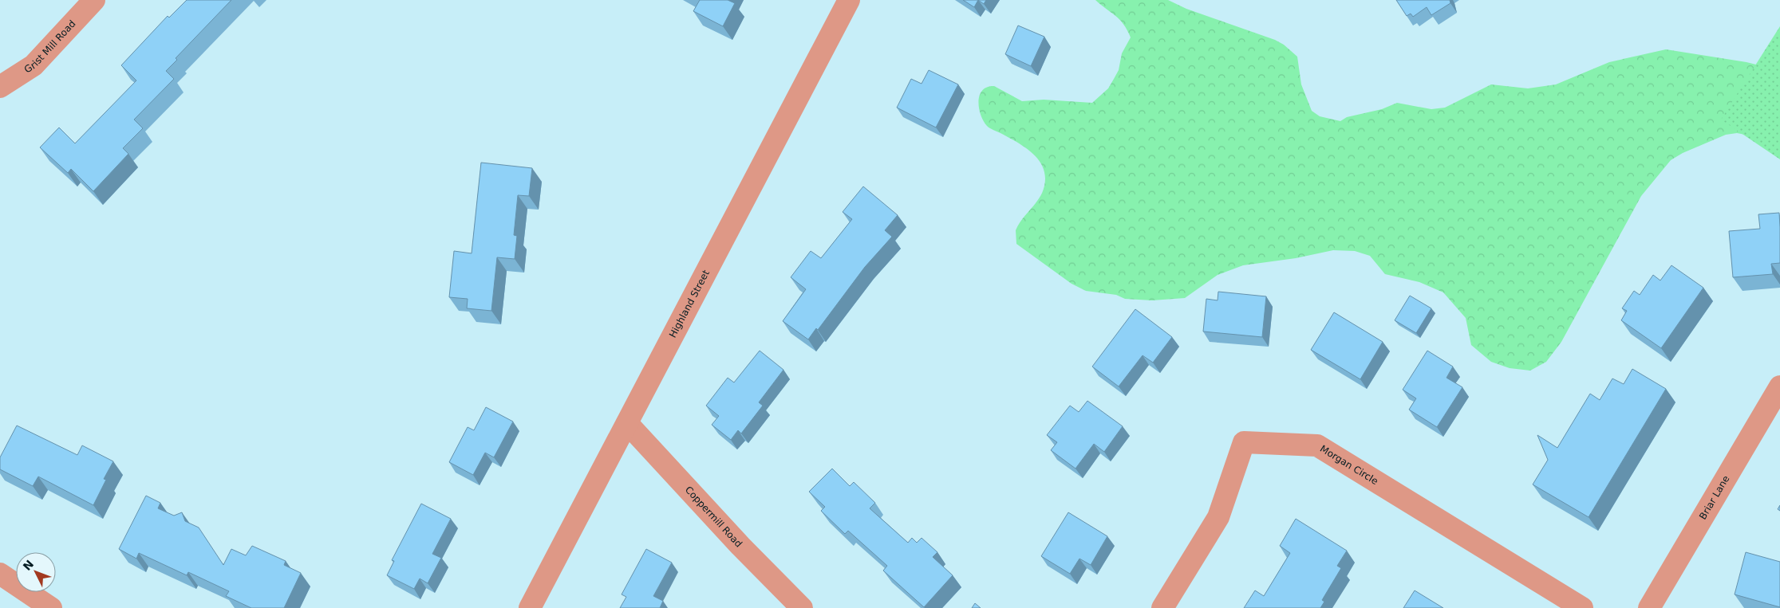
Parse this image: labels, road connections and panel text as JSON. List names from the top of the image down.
{
  "streets": {
    "street": [
      "Grist Mill Road",
      "Highland Street",
      "Morgan Circle",
      "Briar Lane",
      "Coppermill Road"
    ]
  },
  "crossings": [
    ["Highland Street", "Coppermill Road"]
  ],
  "north": "top left"
}
